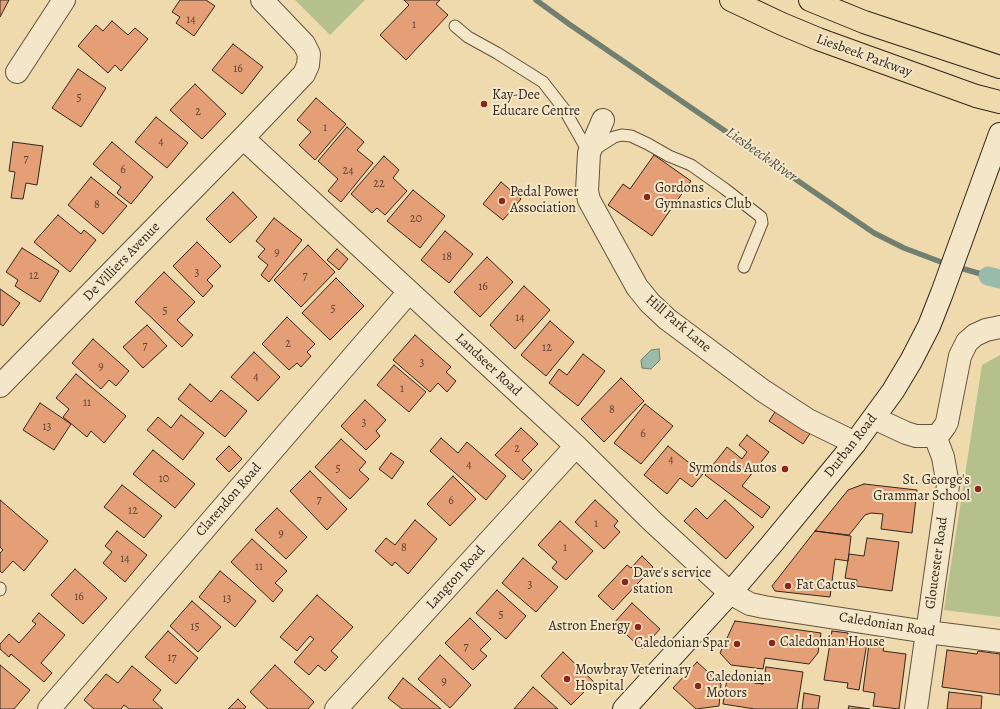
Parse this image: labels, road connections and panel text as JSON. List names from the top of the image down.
{
  "streets": {
    "main road": ["Liesbeek Parkway"],
    "street": [
      "De Villiers Avenue",
      "Hill Park Lane",
      "Landseer Road",
      "Durban Road",
      "Clarendon Road",
      "Gloucester Road",
      "Langton Road",
      "Caledonian Road"
    ]
  },
  "crossings": [
    ["De Villiers Avenue", "Landseer Road"],
    ["Hill Park Lane", "Durban Road"],
    ["Landseer Road", "Durban Road"],
    ["Landseer Road", "Clarendon Road"],
    ["Landseer Road", "Langton Road"],
    ["Landseer Road", "Caledonian Road"],
    ["Durban Road", "Caledonian Road"],
    ["Gloucester Road", "Caledonian Road"]
  ],
  "water": ["Liesbeeck River"],
  "places": [
    "Kay-Dee Educare Centre",
    "Gordons Gymnastics Club",
    "Pedal Power Association",
    "Symonds Autos",
    "St. George's Grammar School",
    "Dave's service station",
    "Fat Cactus",
    "Astron Energy",
    "Caledonian House",
    "Caledonian Spar",
    "Mowbray Veterinary Hospital",
    "Caledonian Motors"
  ],
  "house_numbers": [
    "14",
    "1",
    "16",
    "5",
    "2",
    "1",
    "4",
    "7",
    "6",
    "24",
    "22",
    "8",
    "20",
    "9",
    "18",
    "3",
    "12",
    "7",
    "16",
    "5",
    "5",
    "14",
    "2",
    "7",
    "12",
    "3",
    "9",
    "4",
    "1",
    "11",
    "8",
    "3",
    "13",
    "6",
    "2",
    "4",
    "4",
    "5",
    "10",
    "7",
    "6",
    "12",
    "1",
    "9",
    "8",
    "1",
    "14",
    "11",
    "3",
    "16",
    "13",
    "5",
    "15",
    "7",
    "17",
    "9"
  ]
}
